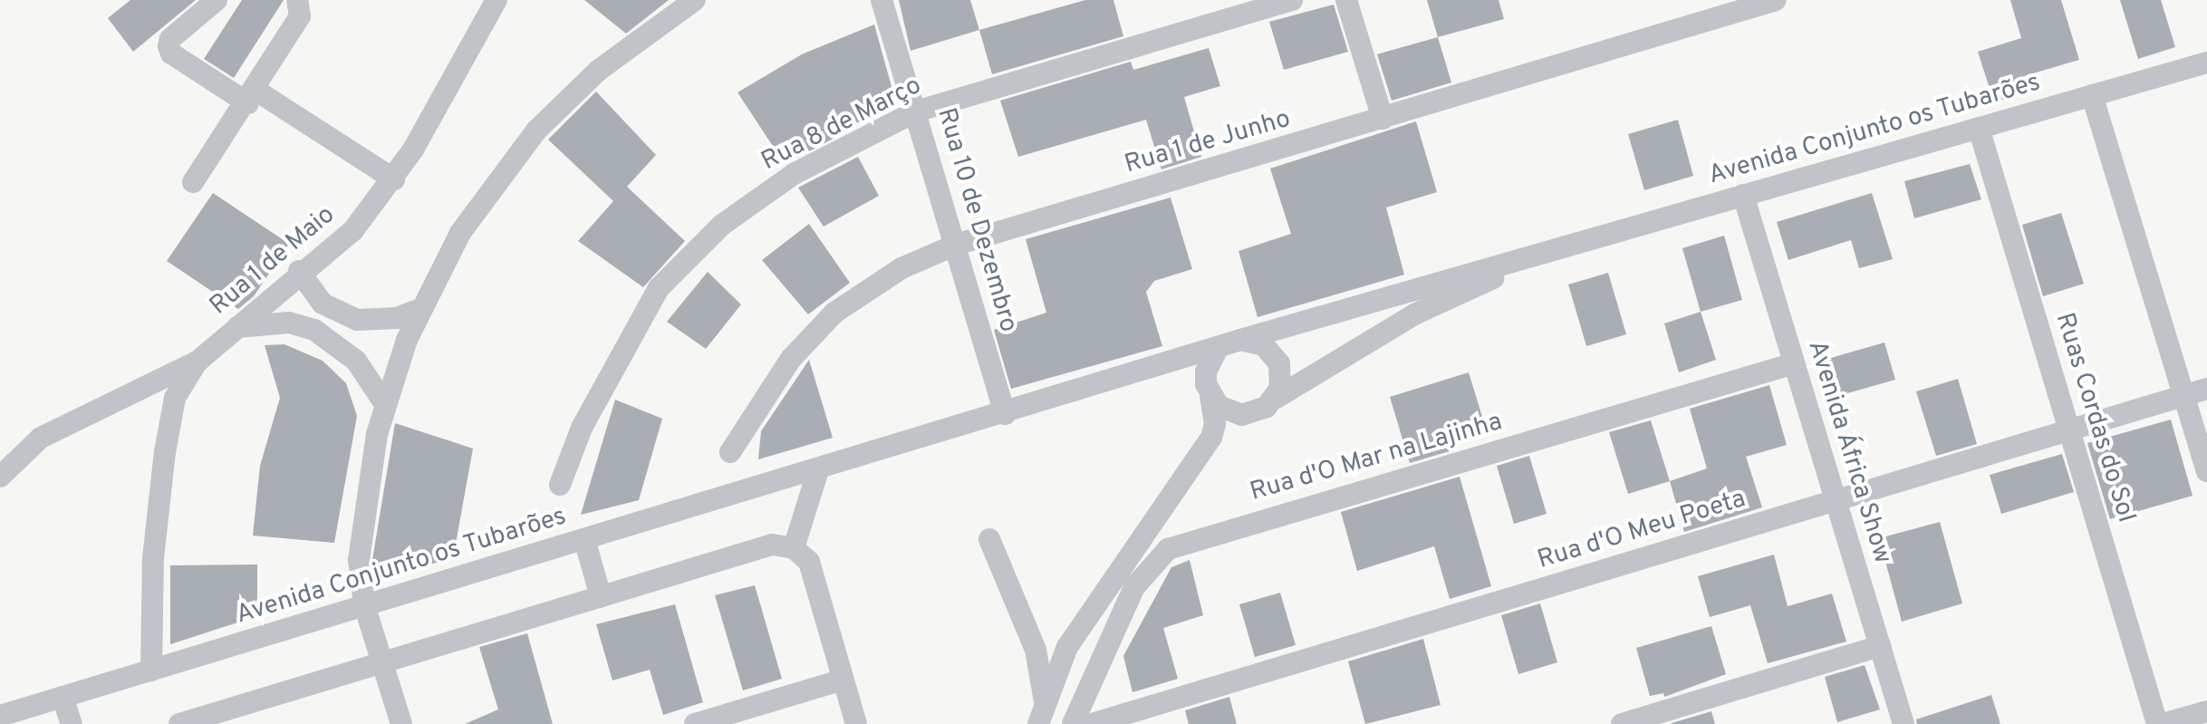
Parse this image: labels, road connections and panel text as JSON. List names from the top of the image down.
{
  "streets": {
    "street": [
      "Rua 8 de Março",
      "Avenida Conjunto os Tubarões",
      "Rua 1 de Junho",
      "Rua 10 de Dezembro",
      "Rua 1 de Maio",
      "Ruas Cordas do Sol",
      "Avenida África Show",
      "Rua d'O Mar na Lajinha",
      "Rua d'O Meu Poeta"
    ]
  },
  "crossings": [
    ["Rua 8 de Março", "Rua 10 de Dezembro"],
    ["Avenida Conjunto os Tubarões", "Rua 10 de Dezembro"],
    ["Avenida Conjunto os Tubarões", "Ruas Cordas do Sol"],
    ["Avenida Conjunto os Tubarões", "Avenida África Show"],
    ["Rua 1 de Junho", "Rua 10 de Dezembro"],
    ["Ruas Cordas do Sol", "Rua d'O Meu Poeta"],
    ["Avenida África Show", "Rua d'O Mar na Lajinha"],
    ["Avenida África Show", "Rua d'O Meu Poeta"]
  ]
}
